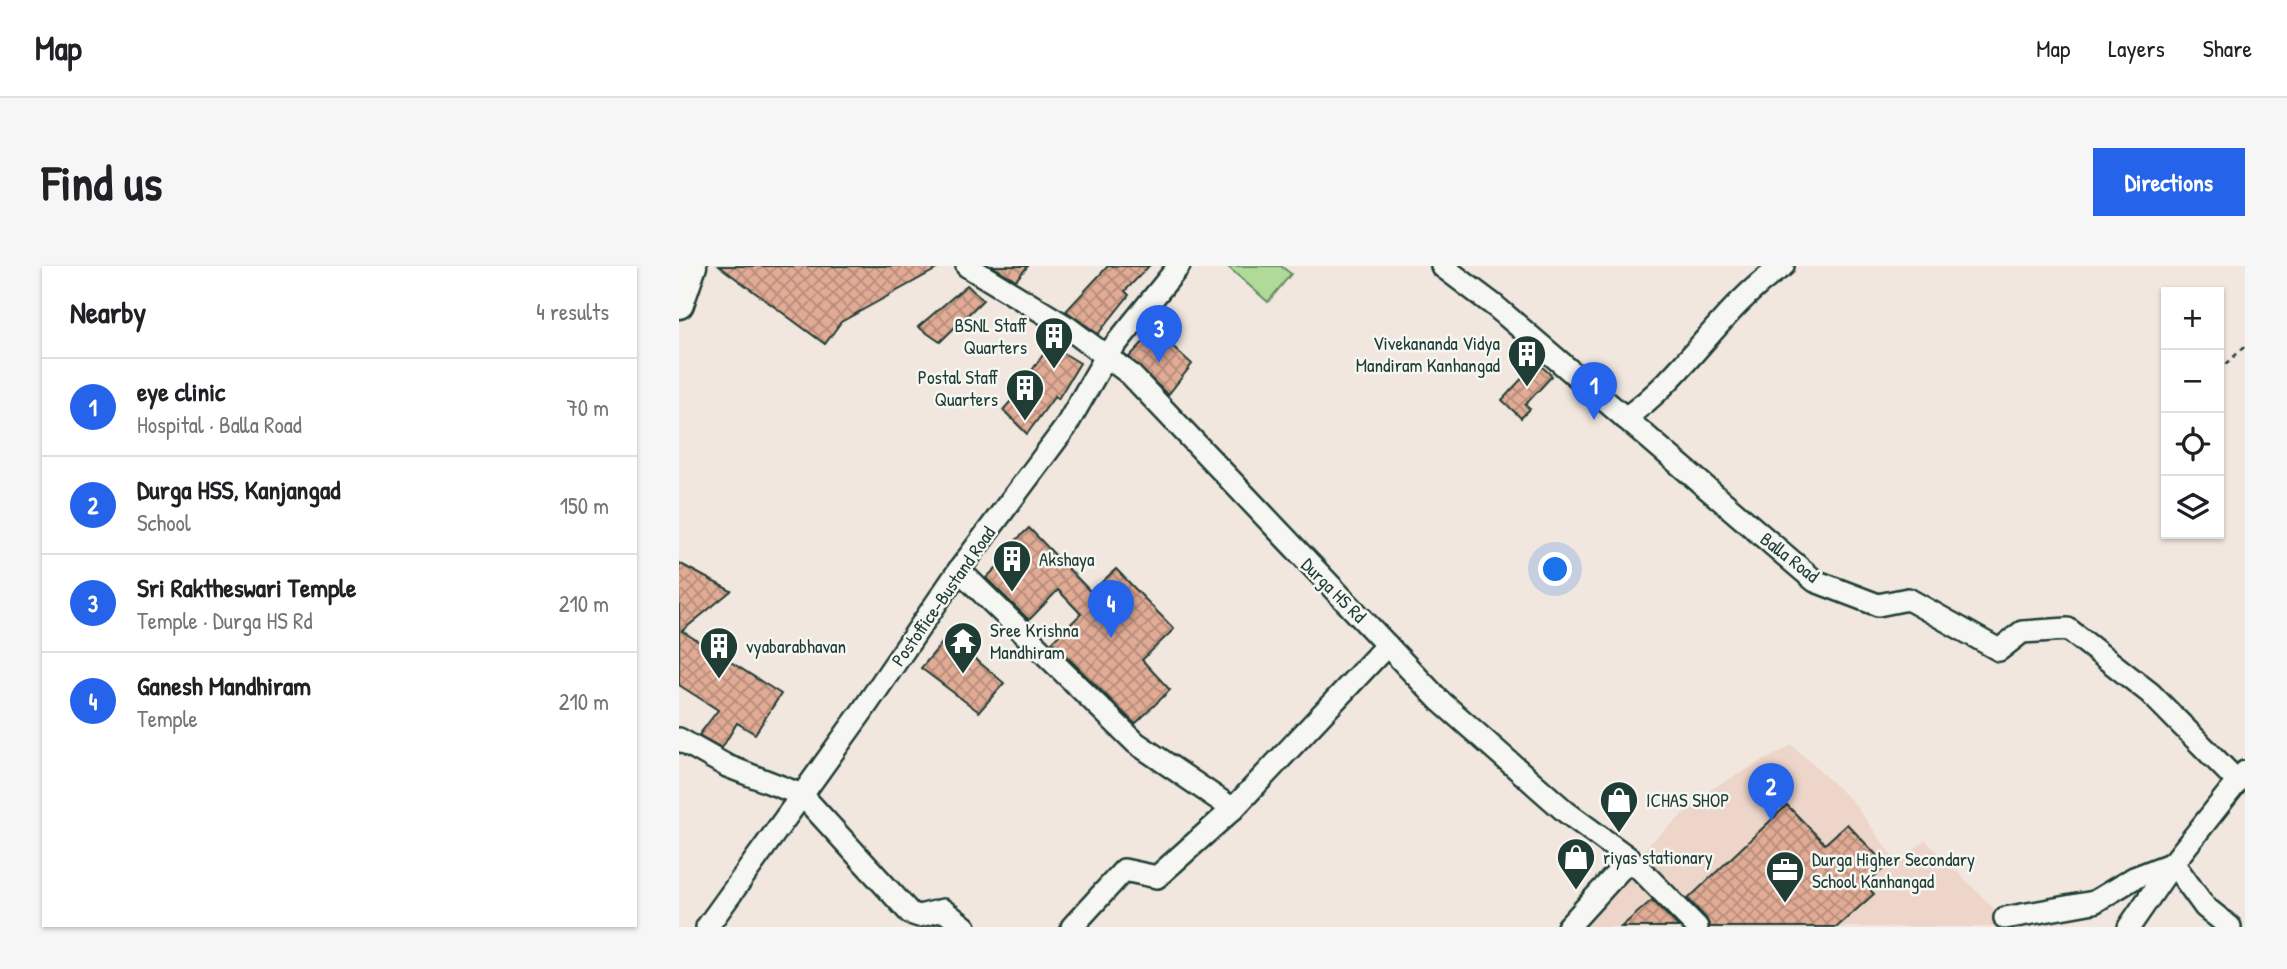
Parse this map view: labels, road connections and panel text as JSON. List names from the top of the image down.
{
  "streets": {
    "street": ["Balla Road", "Durga HS Rd", "Postoffice-Bustand Road"]
  },
  "crossings": [
    ["Durga HS Rd", "Postoffice-Bustand Road"]
  ],
  "places": {
    "building": [
      "BSNL Staff Quarters",
      "Vivekananda Vidya Mandiram Kanhangad",
      "Postal Staff Quarters",
      "Akshaya",
      "vyabarabhavan"
    ],
    "temple": ["Sree Krishna Mandhiram"],
    "shop": ["ICHAS SHOP", "riyas stationary"],
    "office": ["Durga Higher Secondary School Kanhangad"]
  },
  "page": {
    "header": "Map",
    "nav": ["Map", "Layers", "Share"],
    "buttons": "Directions",
    "title": "Find us",
    "heading": ["Nearby", "4 results"],
    "map_buttons": ["+", "−"],
    "pins": [
      "3",
      "1",
      "4",
      "2"
    ],
    "list": [
      {
        "mark": "1",
        "name": "eye clinic",
        "note": "Hospital · Balla Road",
        "value": "70 m"
      },
      {
        "mark": "2",
        "name": "Durga HSS, Kanjangad",
        "note": "School",
        "value": "150 m"
      },
      {
        "mark": "3",
        "name": "Sri Raktheswari Temple",
        "note": "Temple · Durga HS Rd",
        "value": "210 m"
      },
      {
        "mark": "4",
        "name": "Ganesh Mandhiram",
        "note": "Temple",
        "value": "210 m"
      }
    ]
  }
}
